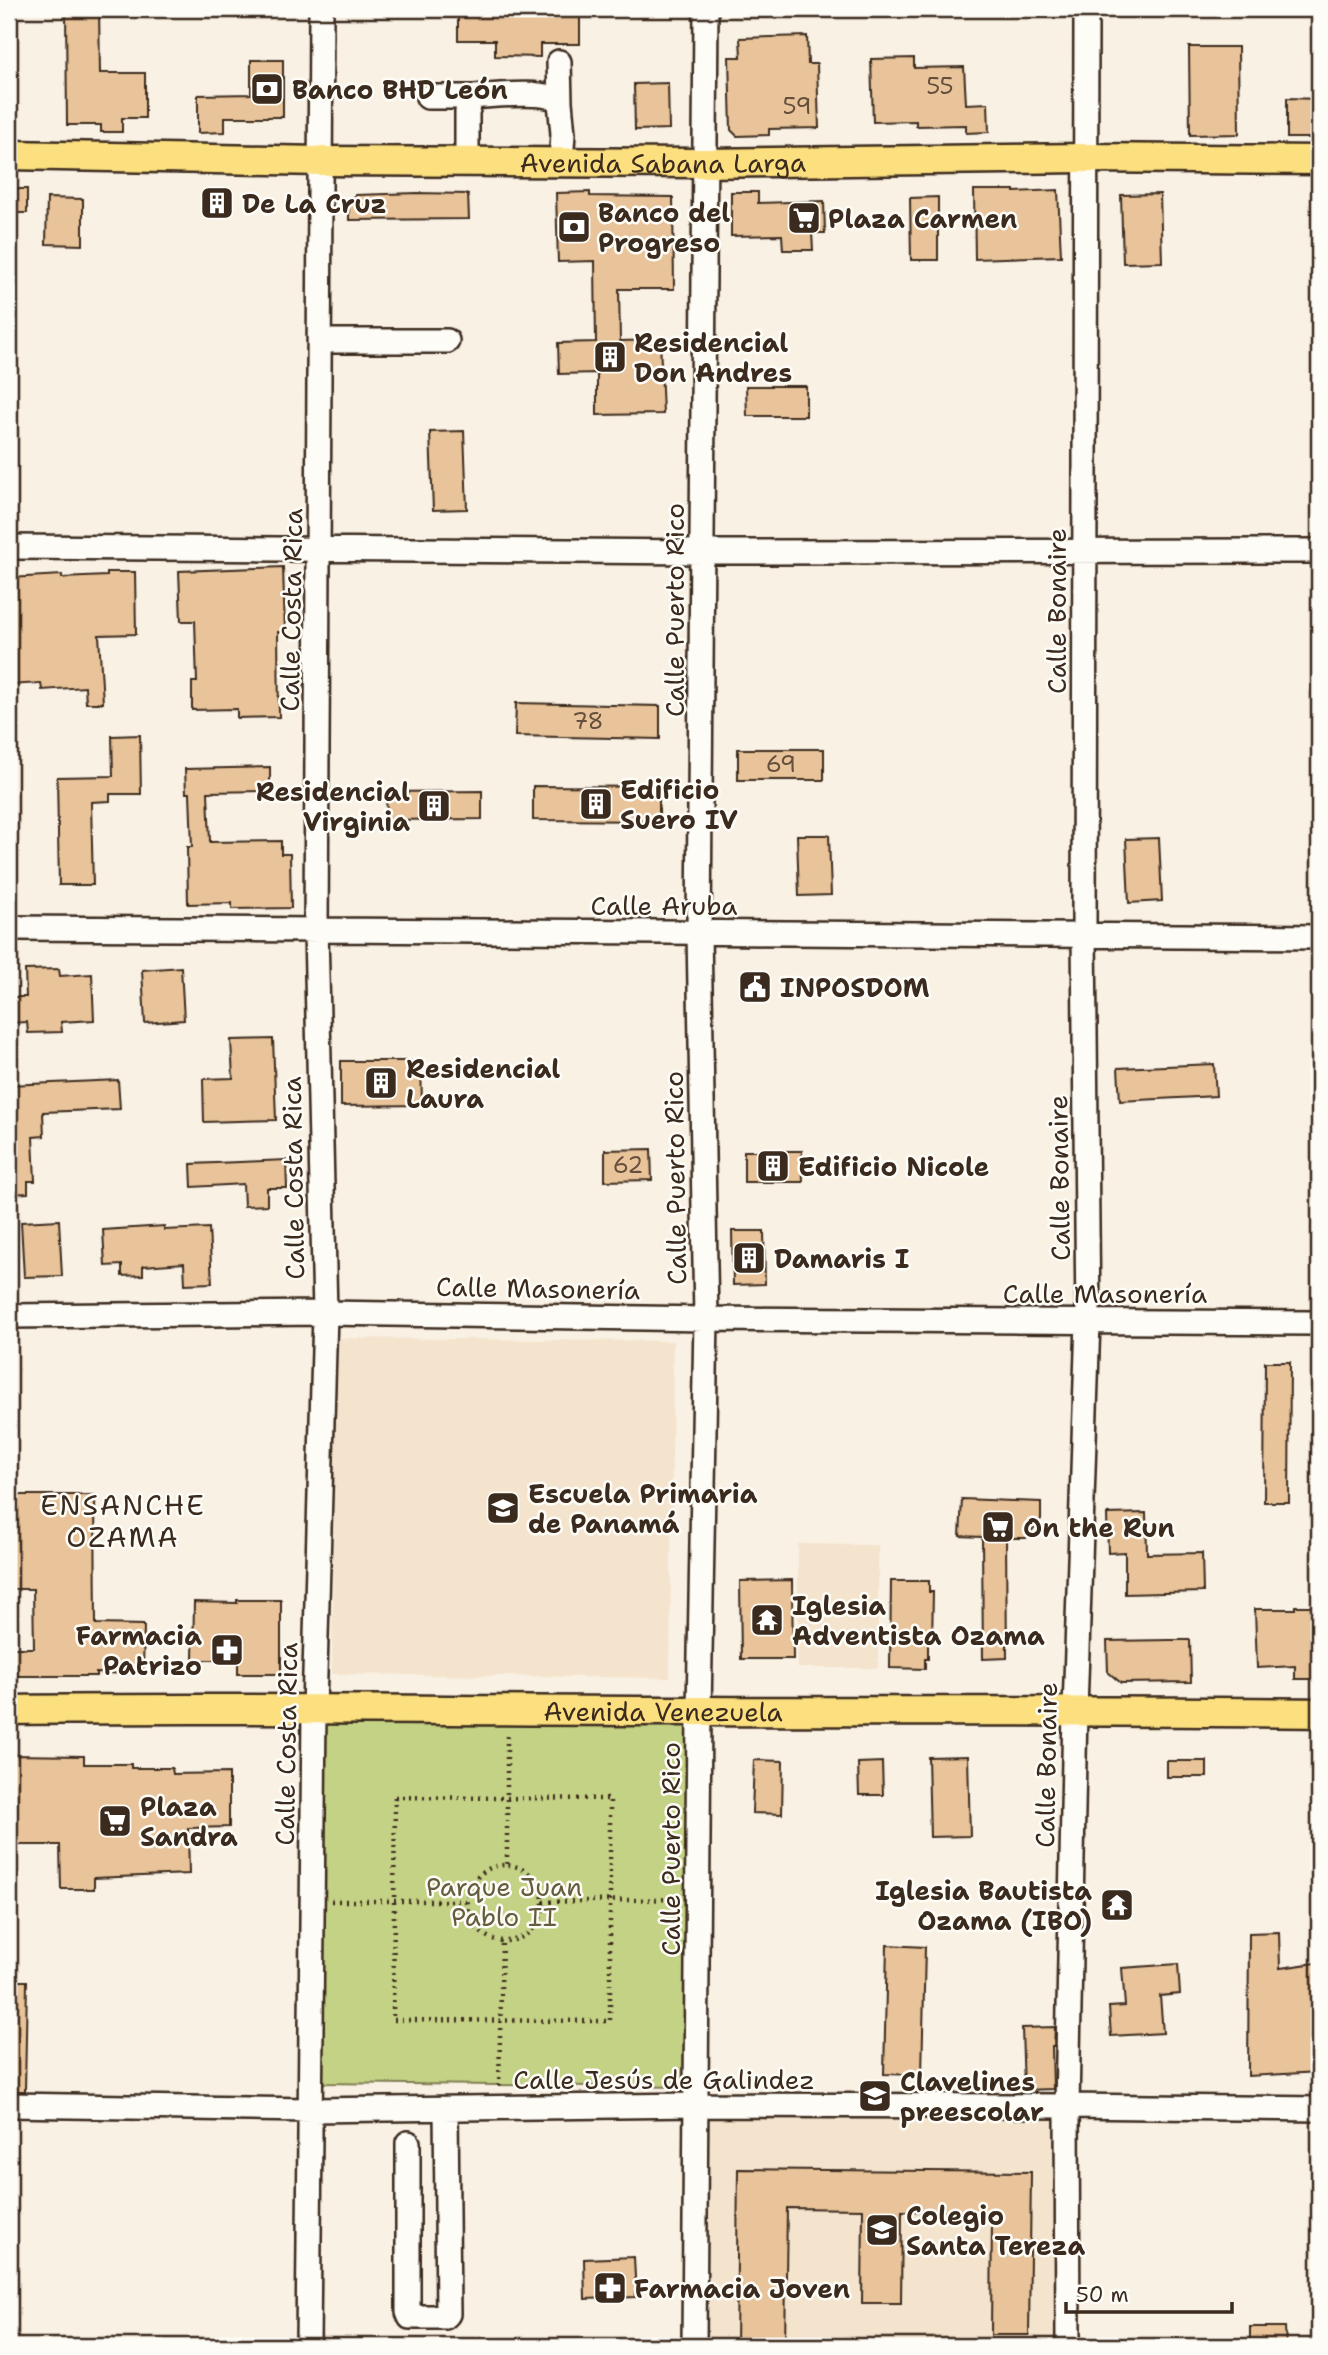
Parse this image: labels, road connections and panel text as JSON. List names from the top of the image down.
{
  "streets": {
    "main road": ["Avenida Sabana Larga", "Avenida Venezuela"],
    "street": [
      "Calle Costa Rica",
      "Calle Puerto Rico",
      "Calle Bonaire",
      "Calle Aruba",
      "Calle Masonería",
      "Calle Jesús de Galindez"
    ]
  },
  "crossings": [
    ["Avenida Sabana Larga", "Calle Costa Rica"],
    ["Avenida Sabana Larga", "Calle Puerto Rico"],
    ["Avenida Sabana Larga", "Calle Bonaire"],
    ["Calle Costa Rica", "Calle Aruba"],
    ["Calle Costa Rica", "Calle Masonería"],
    ["Calle Costa Rica", "Avenida Venezuela"],
    ["Calle Costa Rica", "Calle Jesús de Galindez"],
    ["Calle Puerto Rico", "Calle Aruba"],
    ["Calle Puerto Rico", "Calle Masonería"],
    ["Calle Puerto Rico", "Avenida Venezuela"],
    ["Calle Puerto Rico", "Calle Jesús de Galindez"],
    ["Calle Bonaire", "Calle Aruba"],
    ["Calle Bonaire", "Calle Masonería"],
    ["Calle Bonaire", "Avenida Venezuela"],
    ["Calle Bonaire", "Calle Jesús de Galindez"]
  ],
  "districts": ["ENSANCHE OZAMA"],
  "parks": ["Parque Juan Pablo II"],
  "places": {
    "bank": ["Banco BHD León", "Banco del Progreso"],
    "building": [
      "De La Cruz",
      "Residencial Don Andres",
      "Edificio Suero IV",
      "Residencial Virginia",
      "Residencial Laura",
      "Edificio Nicole",
      "Damaris I"
    ],
    "supermarket": ["Plaza Carmen", "On the Run", "Plaza Sandra"],
    "public building": ["INPOSDOM"],
    "school or university": ["Escuela Primaria de Panamá", "Clavelines preescolar", "Colegio Santa Tereza"],
    "temple": ["Iglesia Adventista Ozama", "Iglesia Bautista Ozama (IBO)"],
    "pharmacy": ["Farmacia Patrizo", "Farmacia Joven"]
  },
  "house_numbers": [
    "55",
    "59",
    "78",
    "69",
    "62"
  ],
  "scale_bar": "50 m"
}
